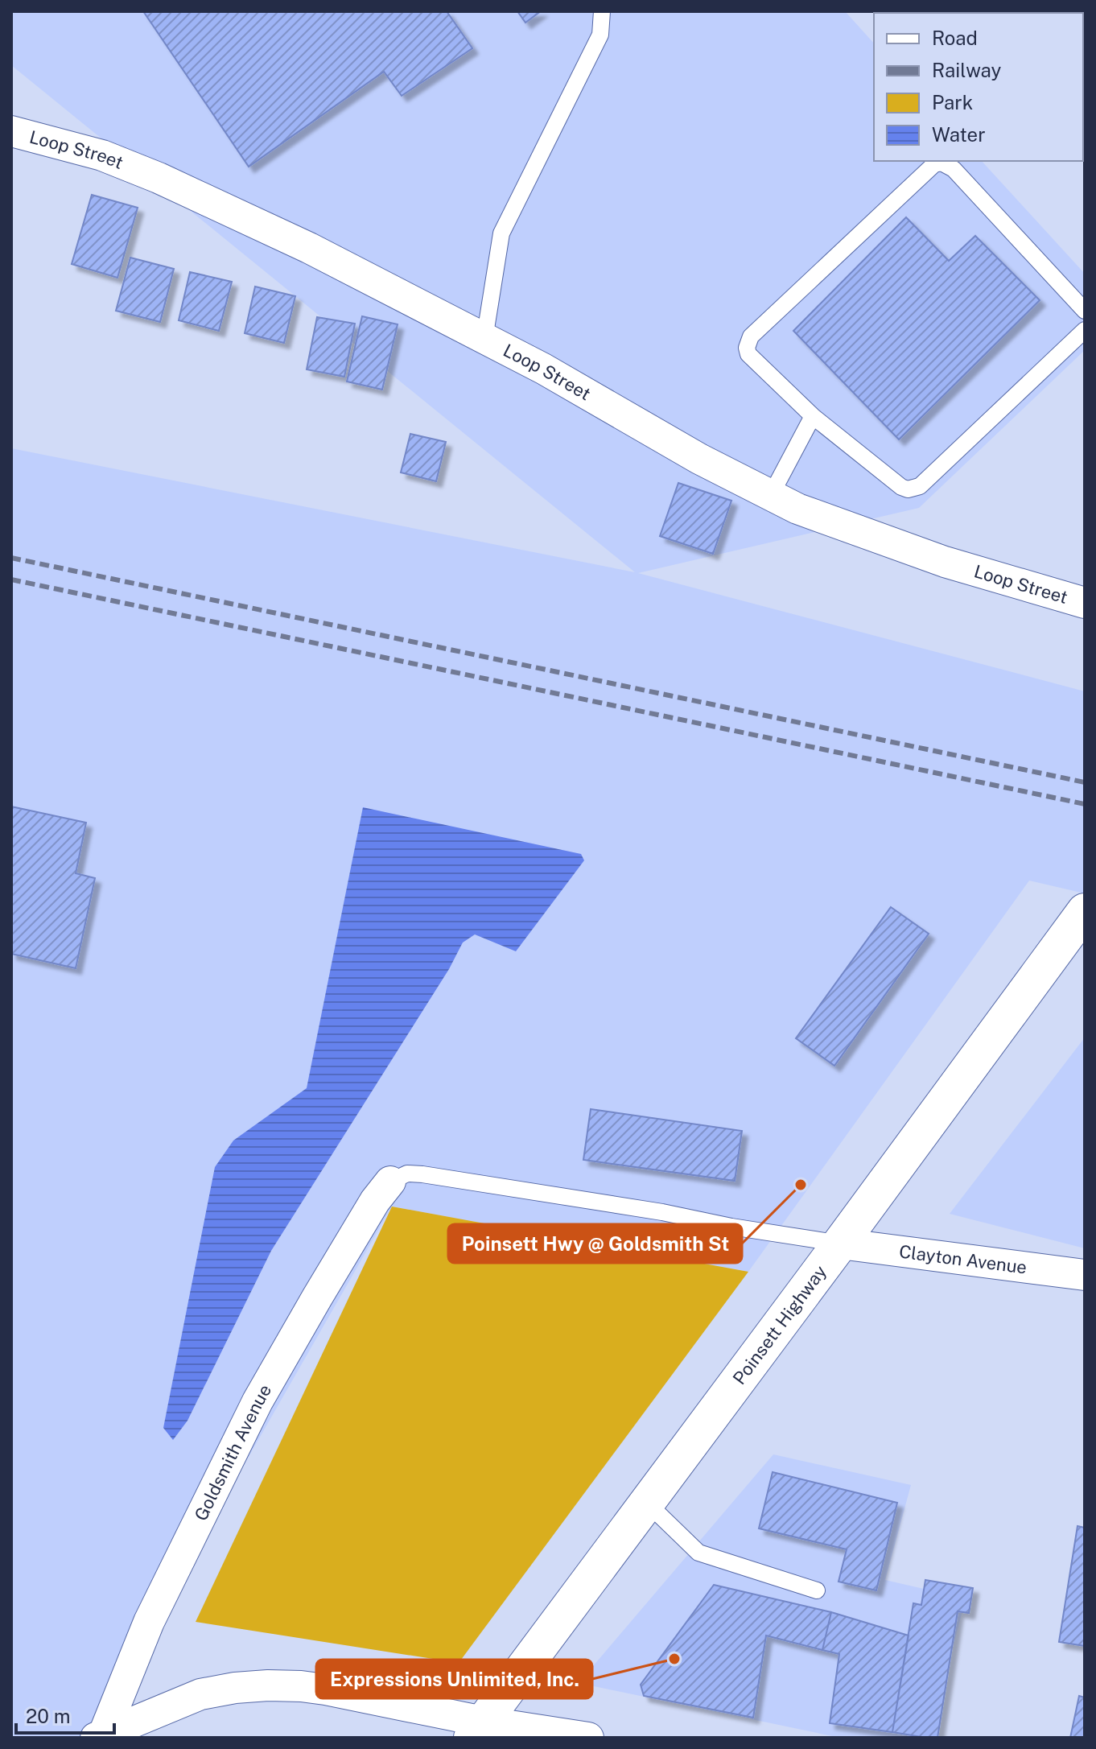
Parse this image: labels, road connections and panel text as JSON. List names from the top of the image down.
{
  "streets": {
    "highway": ["Poinsett Highway"],
    "street": ["Loop Street", "Clayton Avenue", "Goldsmith Avenue"]
  },
  "crossings": [
    ["Clayton Avenue", "Poinsett Highway"]
  ],
  "places": ["Poinsett Hwy @ Goldsmith St", "Expressions Unlimited, Inc."],
  "legend": [
    "Road",
    "Railway",
    "Park",
    "Water"
  ],
  "scale_bar": "20 m"
}
